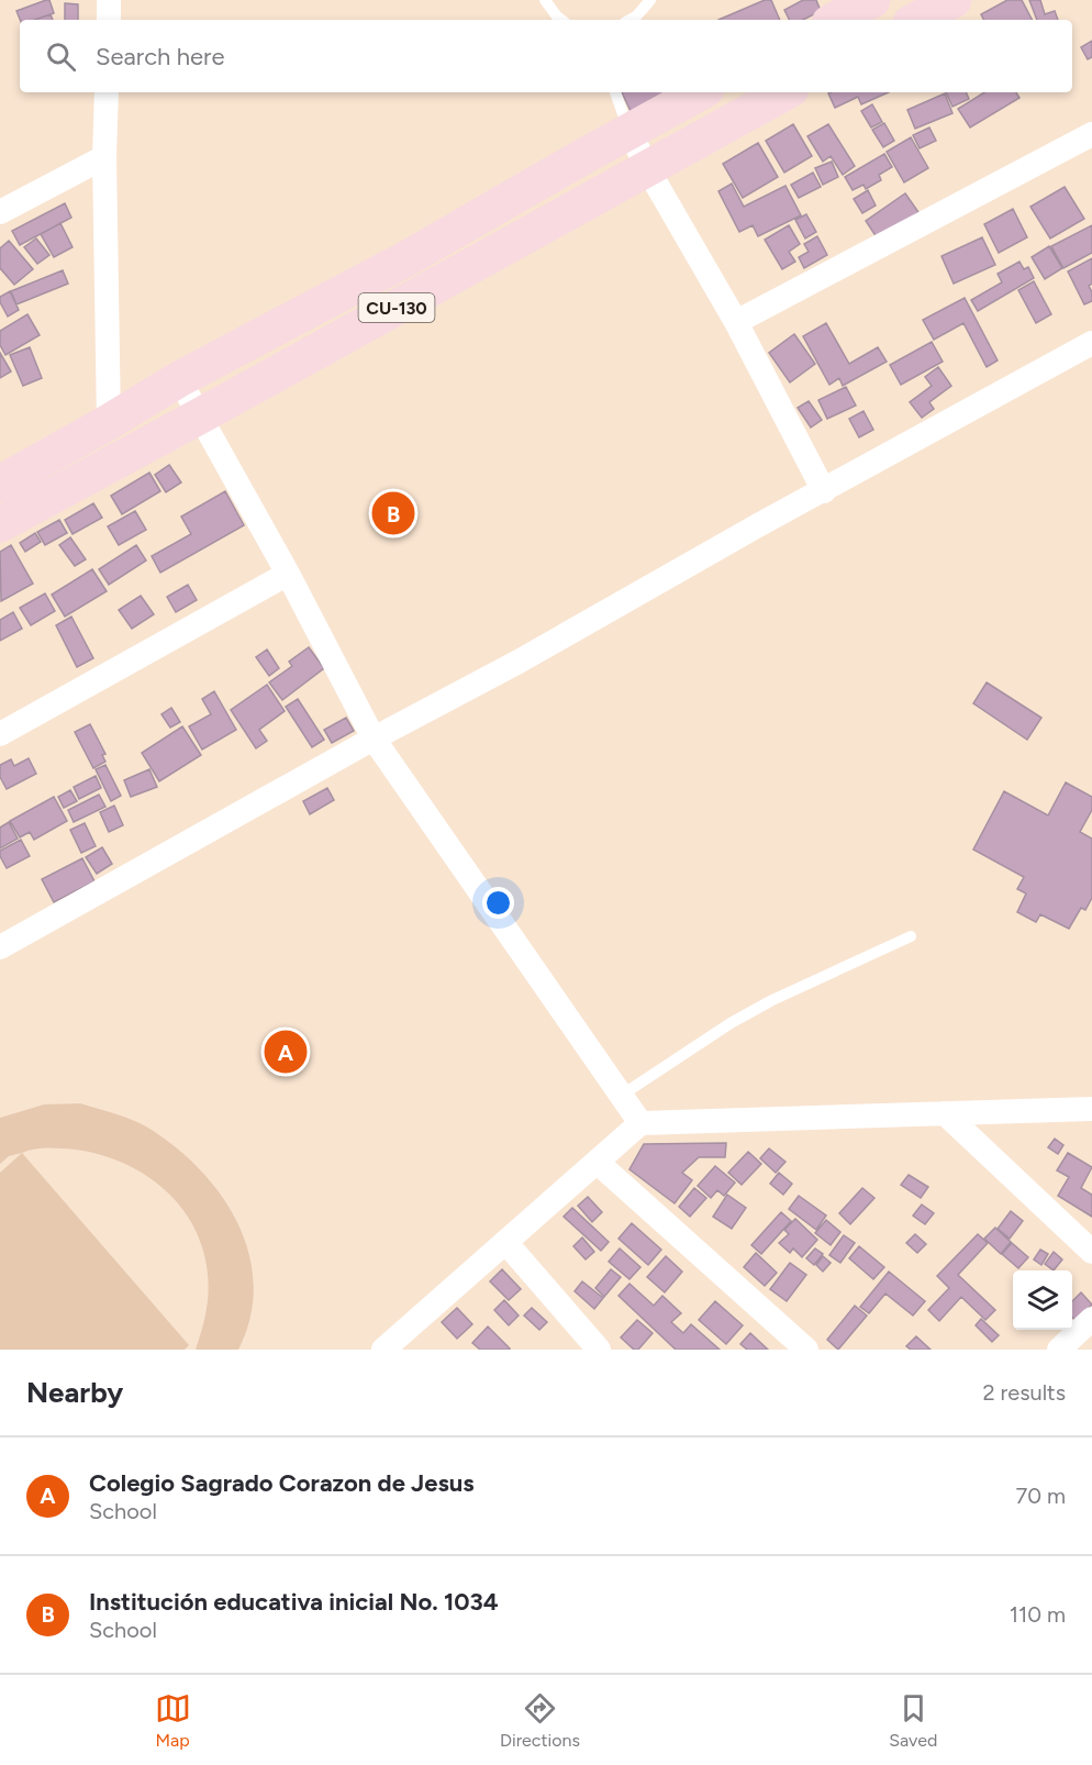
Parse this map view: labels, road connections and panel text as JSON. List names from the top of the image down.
{
  "streets": {
    "main road": ["CU-130"]
  },
  "page": {
    "search": "Search here",
    "pins": ["B", "A"],
    "heading": ["Nearby", "2 results"],
    "list": [
      {
        "mark": "A",
        "name": "Colegio Sagrado Corazon de Jesus",
        "note": "School",
        "value": "70 m"
      },
      {
        "mark": "B",
        "name": "Institución educativa inicial No. 1034",
        "note": "School",
        "value": "110 m"
      }
    ],
    "nav": ["Map", "Directions", "Saved"]
  }
}
